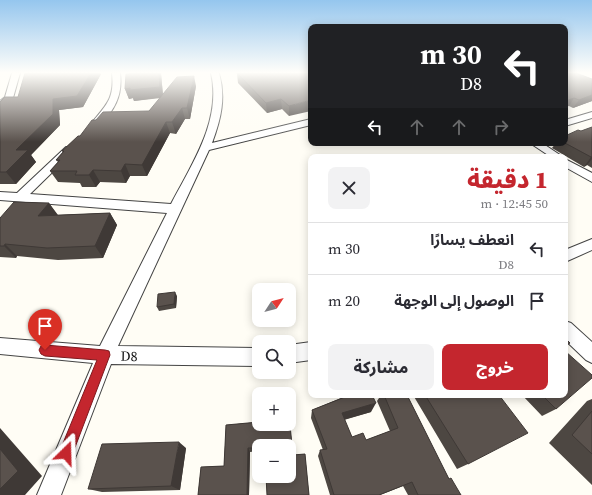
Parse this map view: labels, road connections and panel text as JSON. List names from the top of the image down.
{
  "streets": {
    "street": ["D8"]
  },
  "north": "top right",
  "page": {
    "turn": ["30 m", "D8"],
    "heading": ["1 دقيقة", "50 m · 12:45"],
    "list": [
      {
        "name": "انعطف يسارًا",
        "note": "D8",
        "value": "30 m"
      },
      {
        "name": "الوصول إلى الوجهة",
        "value": "20 m"
      }
    ],
    "map_buttons": ["+", "−"],
    "buttons": ["خروج", "مشاركة"]
  }
}
